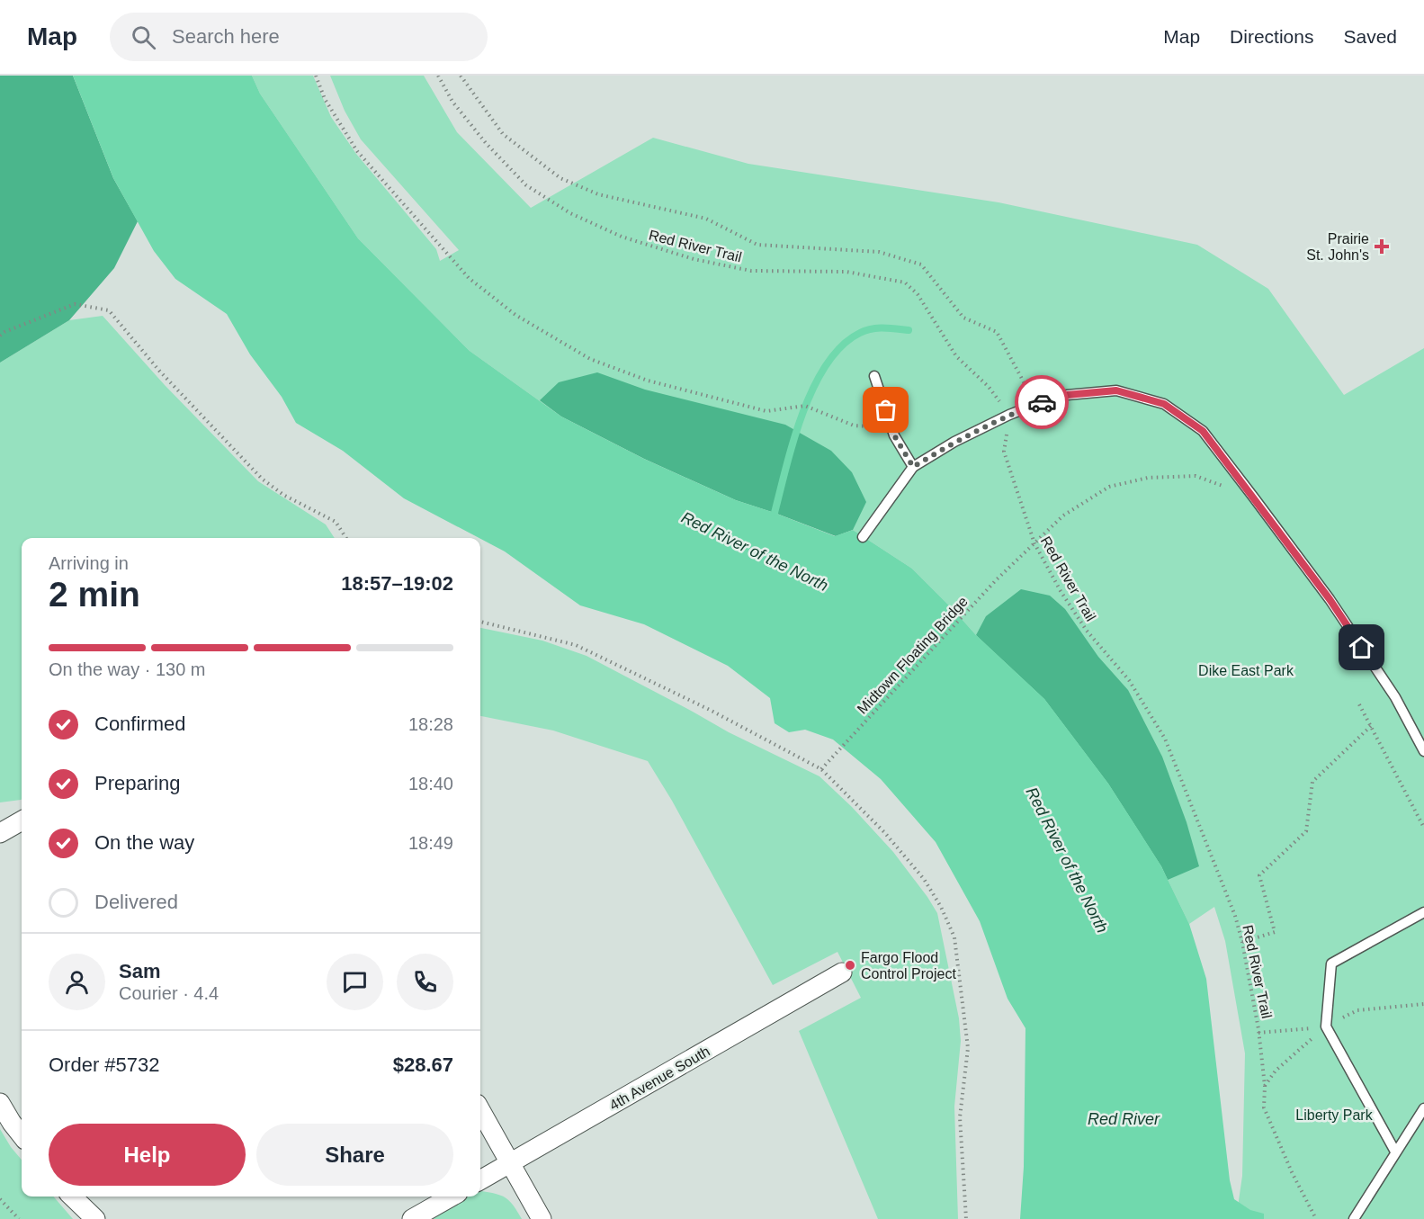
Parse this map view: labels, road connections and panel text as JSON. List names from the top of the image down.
{
  "streets": {
    "street": ["4th Avenue South"],
    "path": ["Red River Trail", "Midtown Floating Bridge"]
  },
  "crossings": [
    ["Red River Trail", "Midtown Floating Bridge"]
  ],
  "water": ["Red River of the North", "Red River"],
  "parks": ["Dike East Park", "Liberty Park"],
  "places": {
    "health": ["Prairie St. John's"],
    "other": ["Fargo Flood Control Project"]
  },
  "page": {
    "header": "Map",
    "search": "Search here",
    "nav": ["Map", "Directions", "Saved"],
    "heading": ["2 min", "Arriving in", "18:57–19:02"],
    "panel": [
      "Sam",
      "Courier · 4.4",
      "Order #5732",
      "$28.67"
    ],
    "bar": "On the way · 130 m",
    "list": [
      ["Confirmed", "18:28"],
      ["Preparing", "18:40"],
      ["On the way", "18:49"],
      "Delivered"
    ],
    "buttons": ["Help", "Share"]
  }
}
